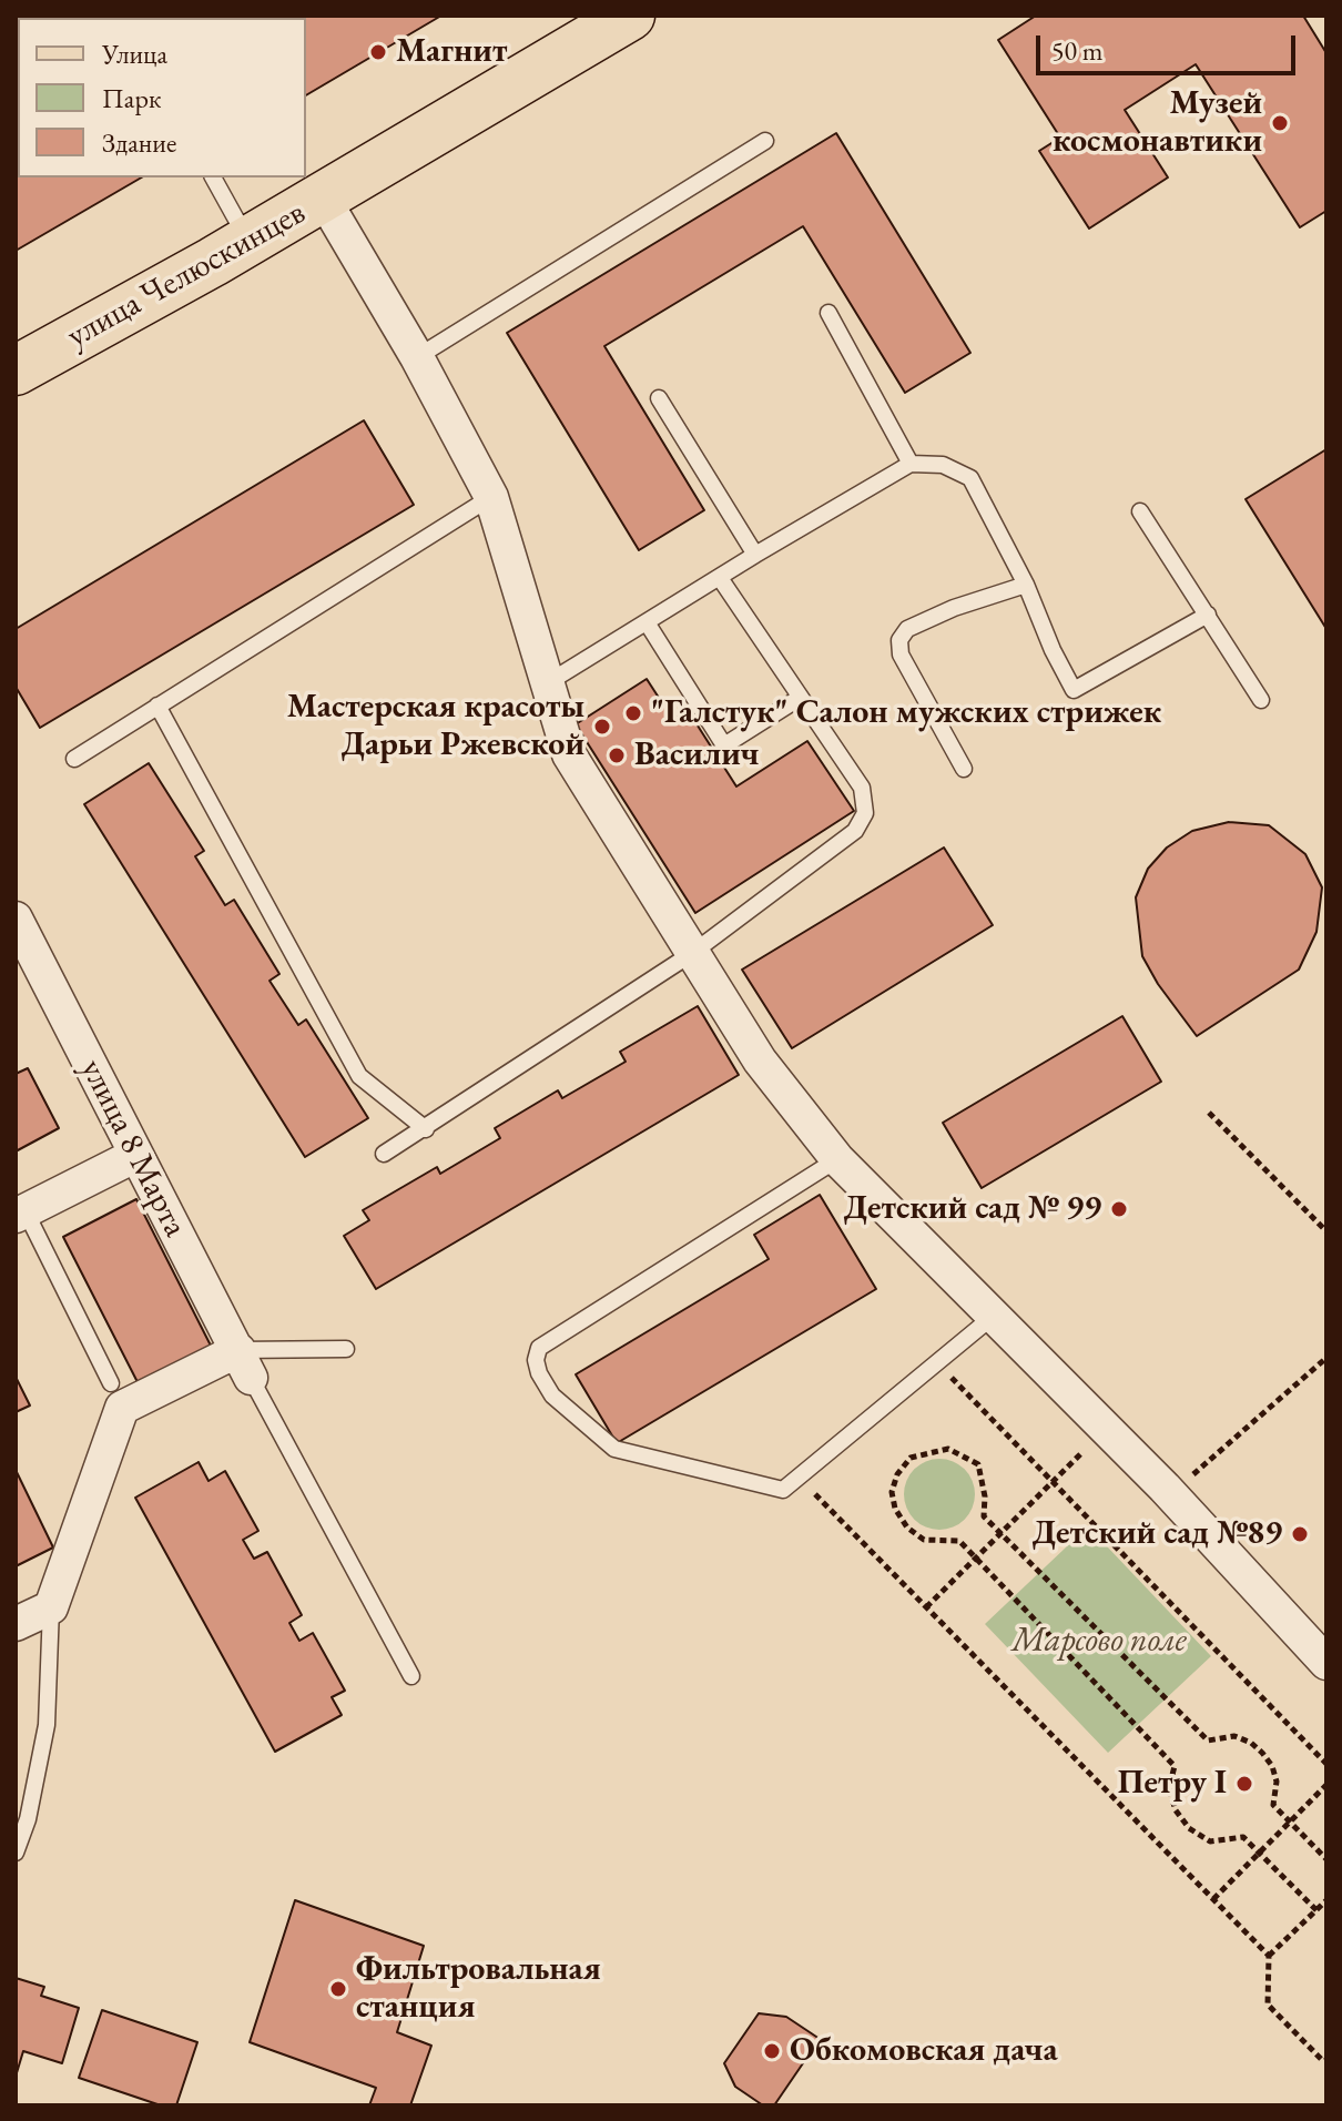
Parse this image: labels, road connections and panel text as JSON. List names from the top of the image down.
{
  "streets": {
    "main road": ["улица Челюскинцев"],
    "street": ["улица 8 Марта"]
  },
  "parks": ["Марсово поле"],
  "places": [
    "Магнит",
    "Музей космонавтики",
    "\"Галстук\" Салон мужских стрижек",
    "Мастерская красоты Дарьи Ржевской",
    "Василич",
    "Детский сад № 99",
    "Детский сад №89",
    "Петру I",
    "Фильтровальная станция",
    "Обкомовская дача"
  ],
  "legend": ["Улица", "Парк", "Здание"],
  "scale_bar": "50 m"
}
